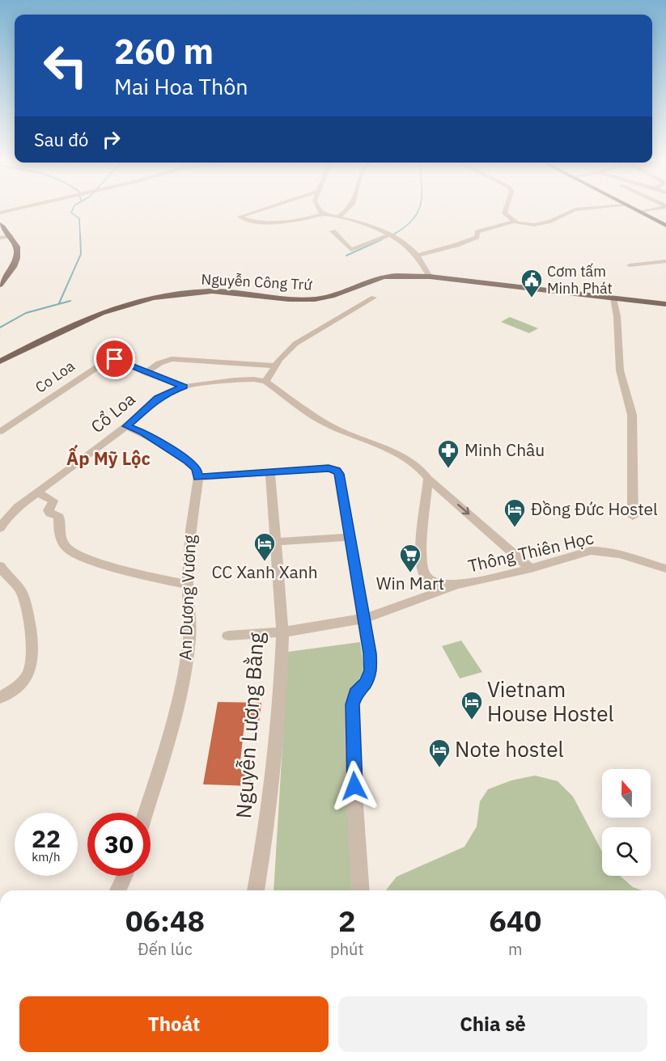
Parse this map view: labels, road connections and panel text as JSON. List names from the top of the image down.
{
  "streets": {
    "main road": ["Nguyễn Công Trứ"],
    "street": [
      "Co Loa",
      "Cổ Loa",
      "Thông Thiên Học",
      "An Dương Vương",
      "Nguyễn Lương Bằng"
    ]
  },
  "crossings": [
    ["Co Loa", "Cổ Loa"]
  ],
  "districts": ["Ấp Mỹ Lộc"],
  "places": {
    "public building": ["Cơm tấm Minh Phát"],
    "pharmacy": ["Minh Châu"],
    "hotel": [
      "Đồng Đức Hostel",
      "CC Xanh Xanh",
      "Vietnam House Hostel",
      "Note hostel"
    ],
    "supermarket": ["Win Mart"]
  },
  "north": "top",
  "page": {
    "turn": ["260 m", "Mai Hoa Thôn"],
    "then": "Sau đó",
    "speed": "22 km/h",
    "limit": "30",
    "eta": [
      "06:48",
      "Đến lúc",
      "2",
      "phút",
      "640",
      "m"
    ],
    "buttons": ["Thoát", "Chia sẻ"]
  }
}
